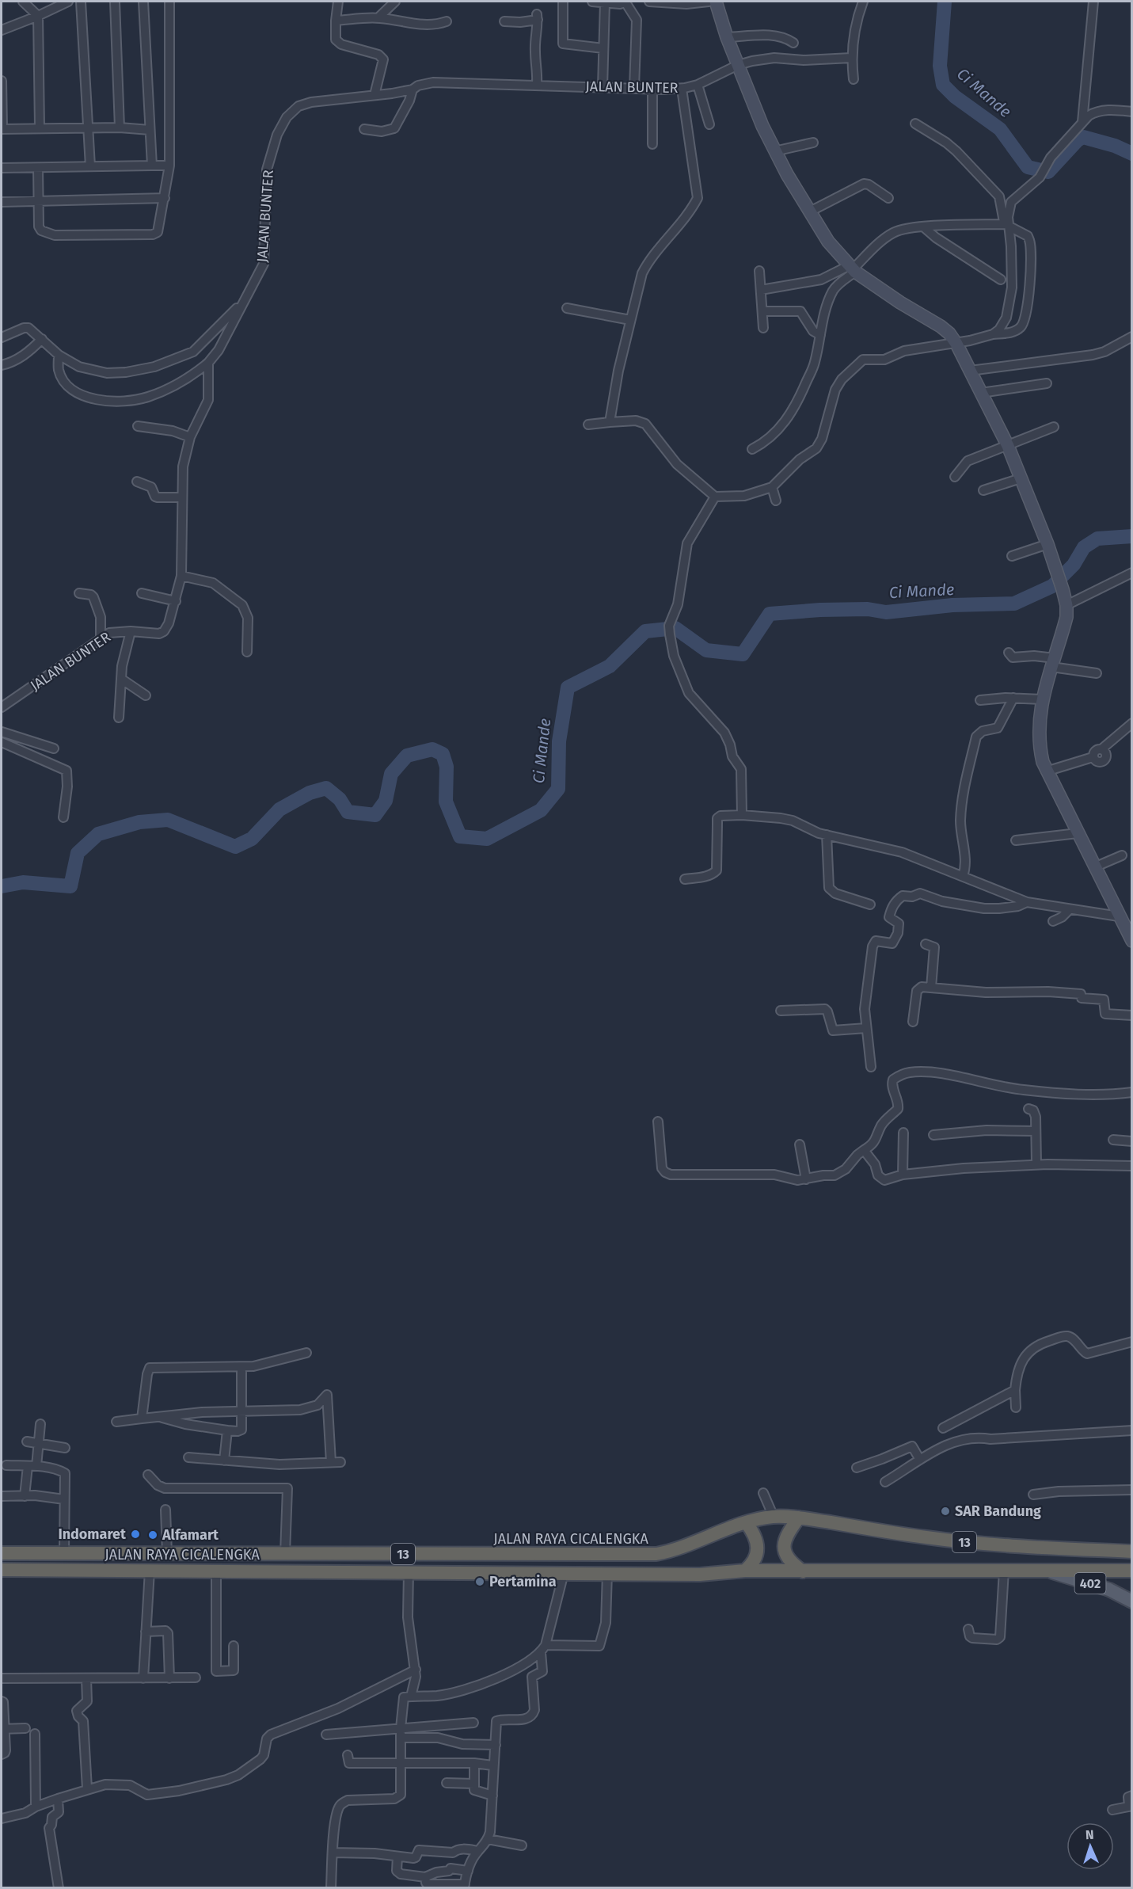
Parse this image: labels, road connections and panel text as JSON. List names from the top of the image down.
{
  "streets": {
    "highway": ["JALAN RAYA CICALENGKA", "13"],
    "main road": ["402"],
    "street": ["JALAN BUNTER"]
  },
  "crossings": [
    ["JALAN RAYA CICALENGKA", "402"]
  ],
  "water": ["Ci Mande"],
  "places": [
    "SAR Bandung",
    "Indomaret",
    "Alfamart",
    "Pertamina"
  ],
  "north": "top"
}
